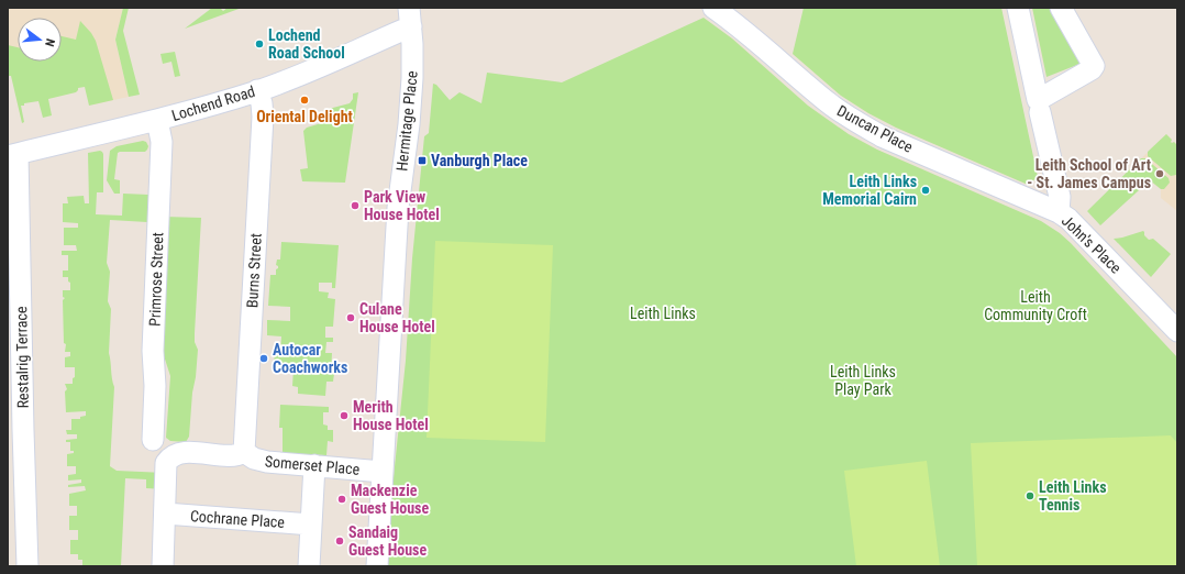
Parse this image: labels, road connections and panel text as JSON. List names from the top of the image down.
{
  "streets": {
    "street": [
      "Lochend Road",
      "Hermitage Place",
      "Duncan Place",
      "John's Place",
      "Burns Street",
      "Primrose Street",
      "Restalrig Terrace",
      "Somerset Place",
      "Cochrane Place"
    ]
  },
  "crossings": [
    ["Lochend Road", "Hermitage Place"],
    ["Lochend Road", "Burns Street"],
    ["Lochend Road", "Primrose Street"],
    ["Lochend Road", "Restalrig Terrace"],
    ["Hermitage Place", "Somerset Place"],
    ["Duncan Place", "John's Place"],
    ["Burns Street", "Somerset Place"],
    ["Somerset Place", "Cochrane Place"]
  ],
  "parks": ["Leith Community Croft", "Leith Links", "Leith Links Play Park"],
  "places": {
    "other": [
      "Lochend Road School",
      "Oriental Delight",
      "Leith School of Art - St. James Campus",
      "Leith Links Memorial Cairn",
      "Park View House Hotel",
      "Culane House Hotel",
      "Autocar Coachworks",
      "Merith House Hotel",
      "Leith Links Tennis",
      "Mackenzie Guest House",
      "Sandaig Guest House"
    ],
    "transit": ["Vanburgh Place"]
  },
  "north": "right"
}
